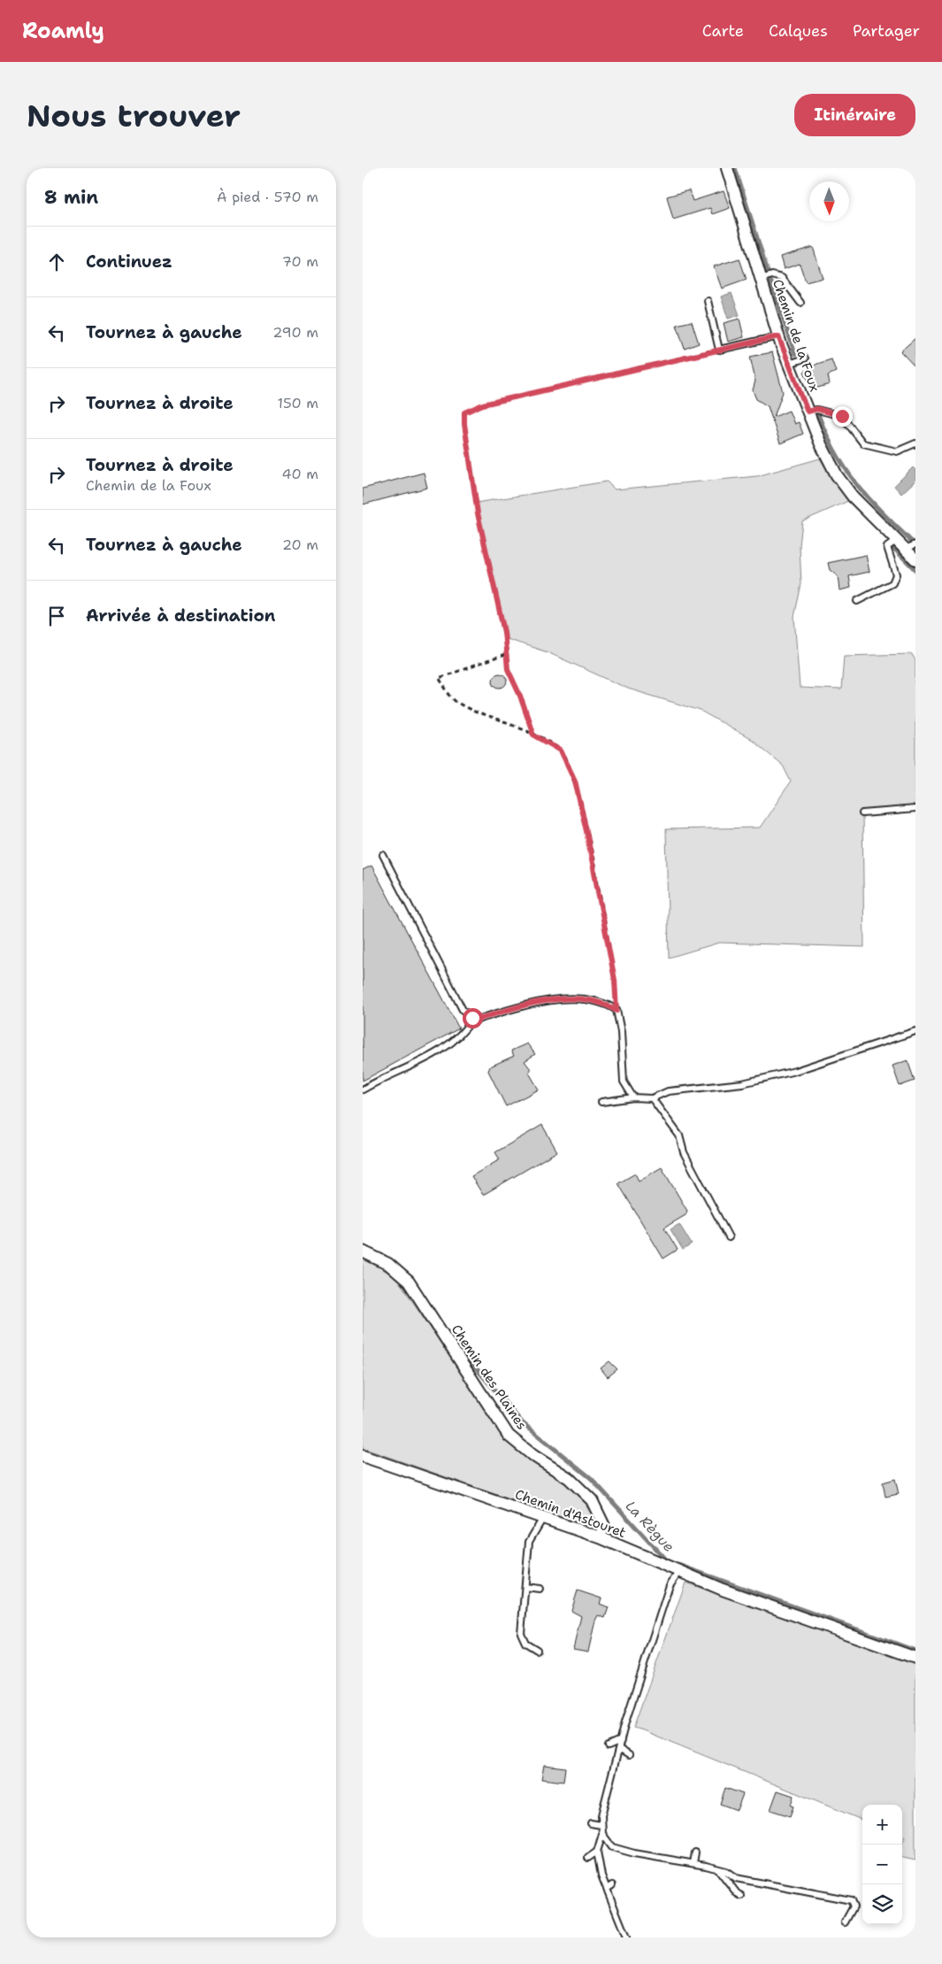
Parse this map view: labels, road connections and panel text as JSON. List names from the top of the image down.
{
  "streets": {
    "street": ["Chemin de la Foux", "Chemin des Plaines", "Chemin d'Astouret"]
  },
  "crossings": [
    ["Chemin des Plaines", "Chemin d'Astouret"]
  ],
  "water": ["La Règue"],
  "north": "bottom",
  "page": {
    "header": "Roamly",
    "nav": ["Carte", "Calques", "Partager"],
    "buttons": "Itinéraire",
    "title": "Nous trouver",
    "heading": ["8 min", "À pied · 570 m"],
    "list": [
      ["Continuez", "70 m"],
      ["Tournez à gauche", "290 m"],
      ["Tournez à droite", "150 m"],
      ["Tournez à droite", "Chemin de la Foux", "40 m"],
      ["Tournez à gauche", "20 m"],
      "Arrivée à destination"
    ],
    "map_buttons": ["+", "−"]
  }
}
